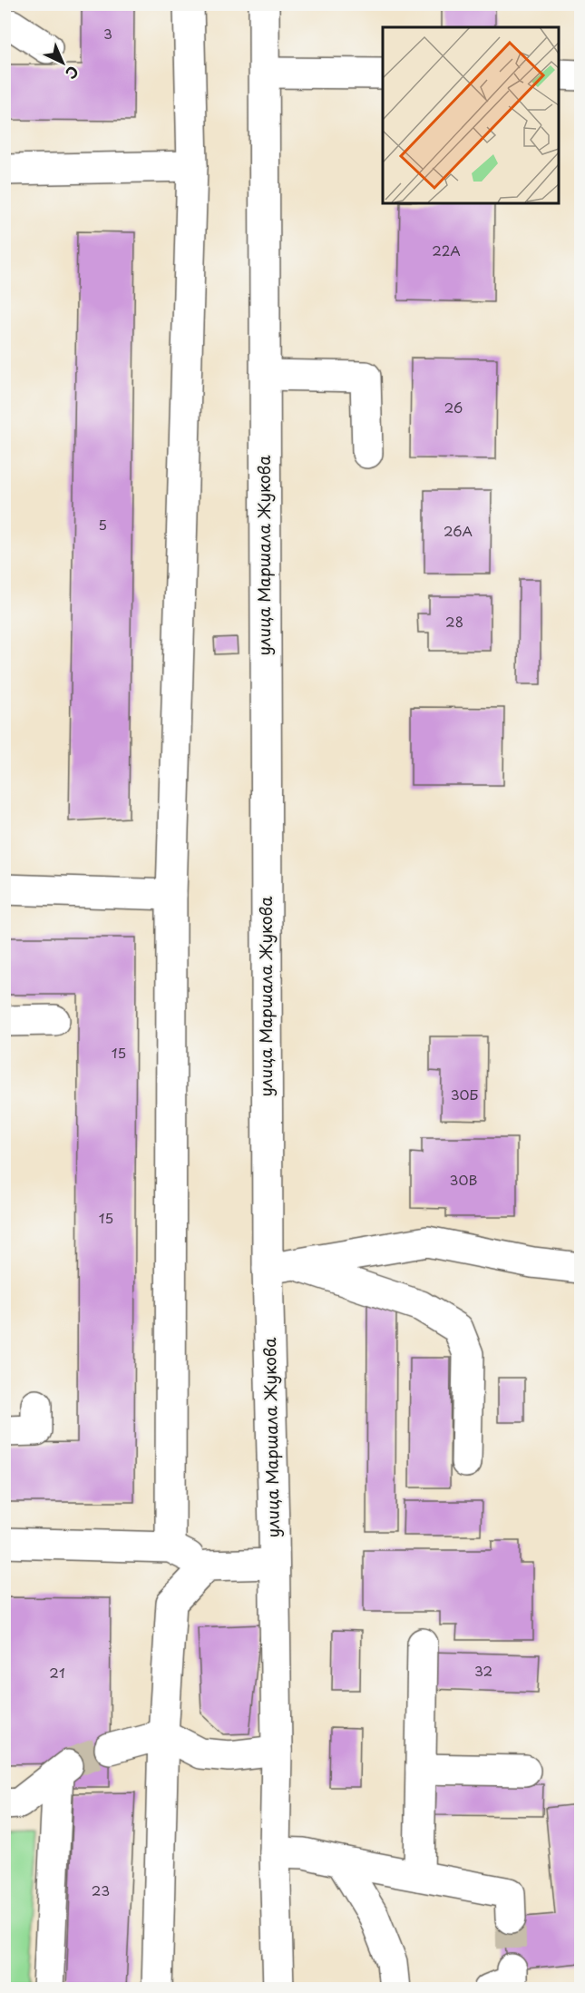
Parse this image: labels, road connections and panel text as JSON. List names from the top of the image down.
{
  "streets": {
    "street": ["улица Маршала Жукова"]
  },
  "house_numbers": [
    "3",
    "22А",
    "26",
    "5",
    "26А",
    "28",
    "15",
    "30Б",
    "30В",
    "15",
    "32",
    "21",
    "23"
  ],
  "north": "bottom right"
}
